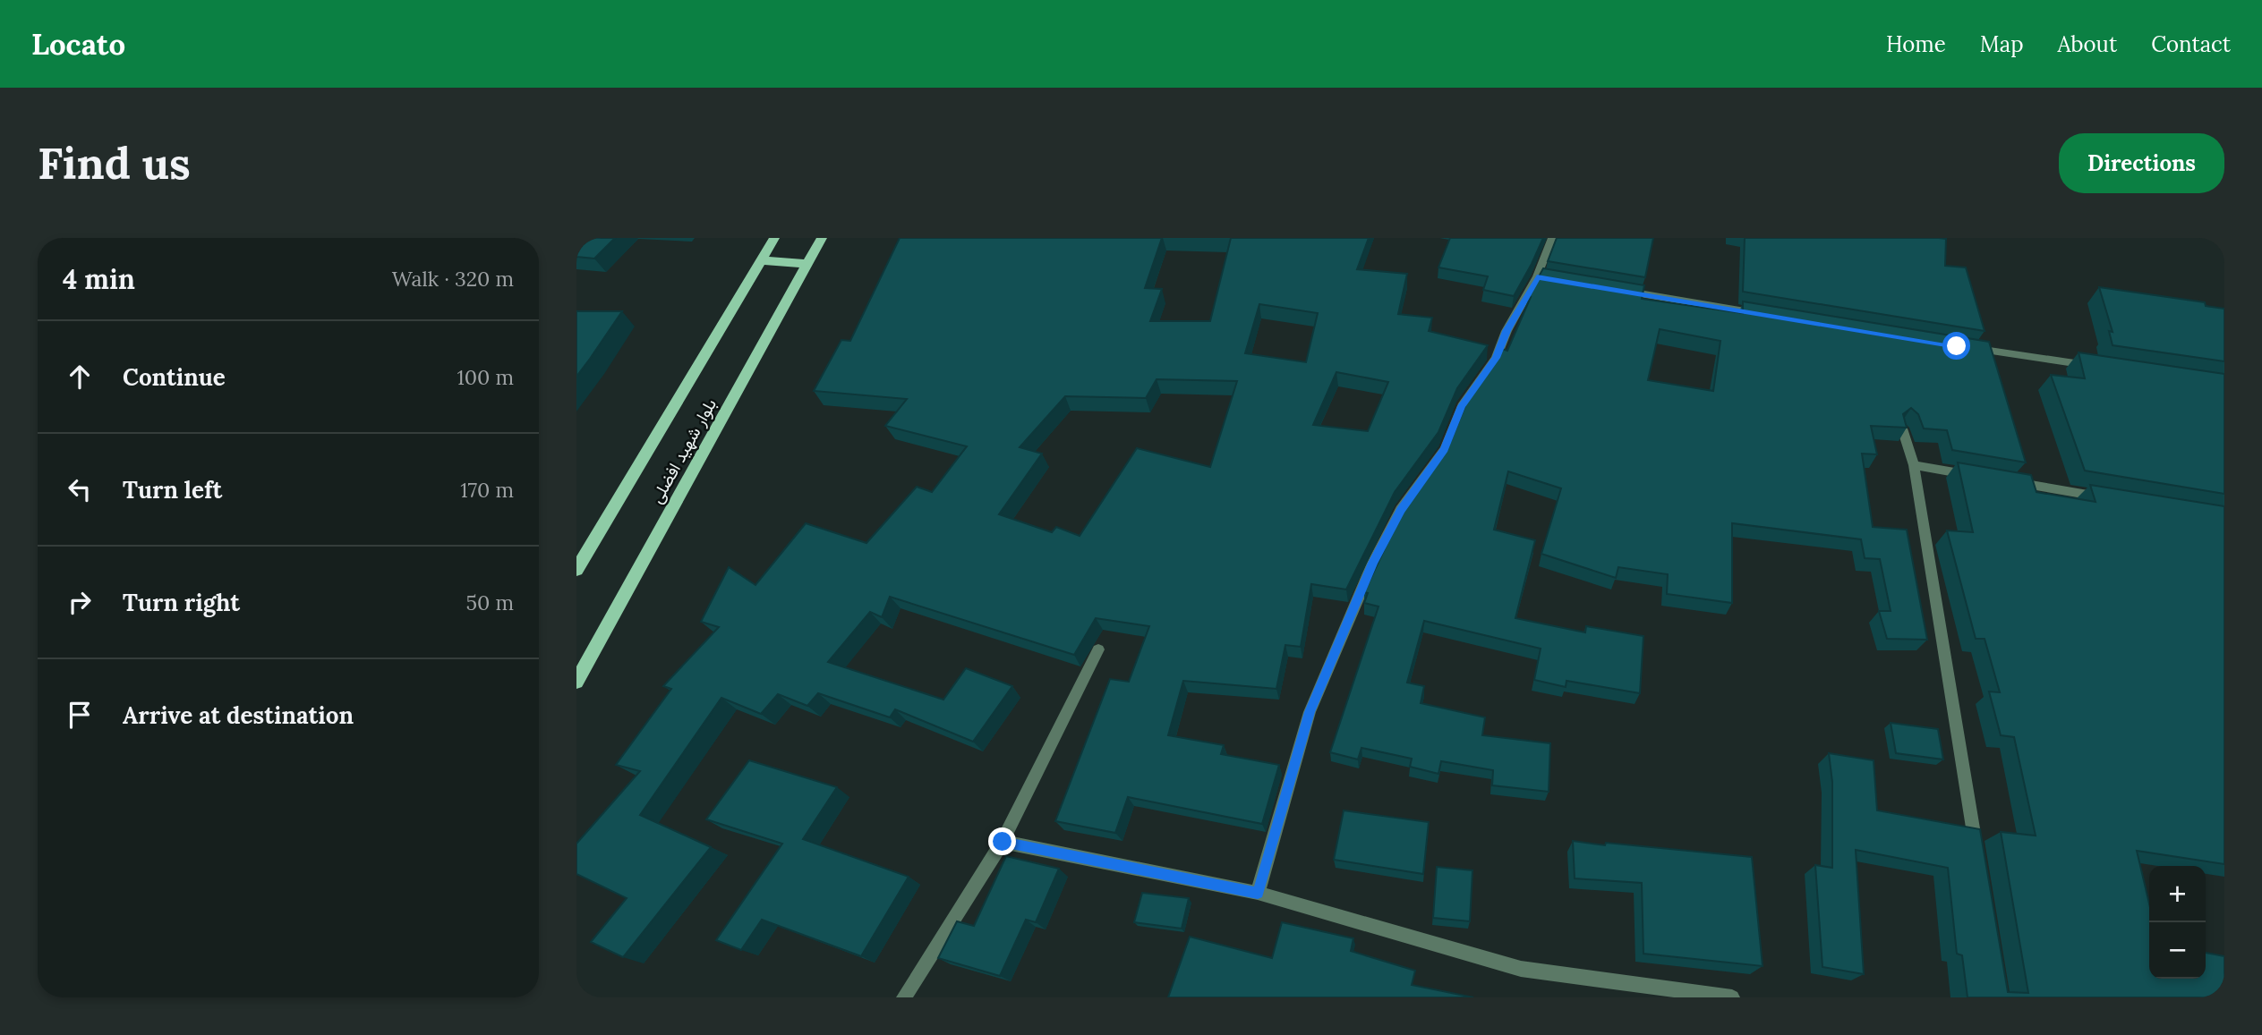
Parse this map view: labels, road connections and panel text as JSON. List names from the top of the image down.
{
  "streets": {
    "main road": ["بلوار شهید افضلی"]
  },
  "page": {
    "header": "Locato",
    "nav": [
      "Home",
      "Map",
      "About",
      "Contact"
    ],
    "buttons": "Directions",
    "title": "Find us",
    "heading": ["4 min", "Walk · 320 m"],
    "list": [
      ["Continue", "100 m"],
      ["Turn left", "170 m"],
      ["Turn right", "50 m"],
      "Arrive at destination"
    ],
    "map_buttons": ["+", "−"]
  }
}
